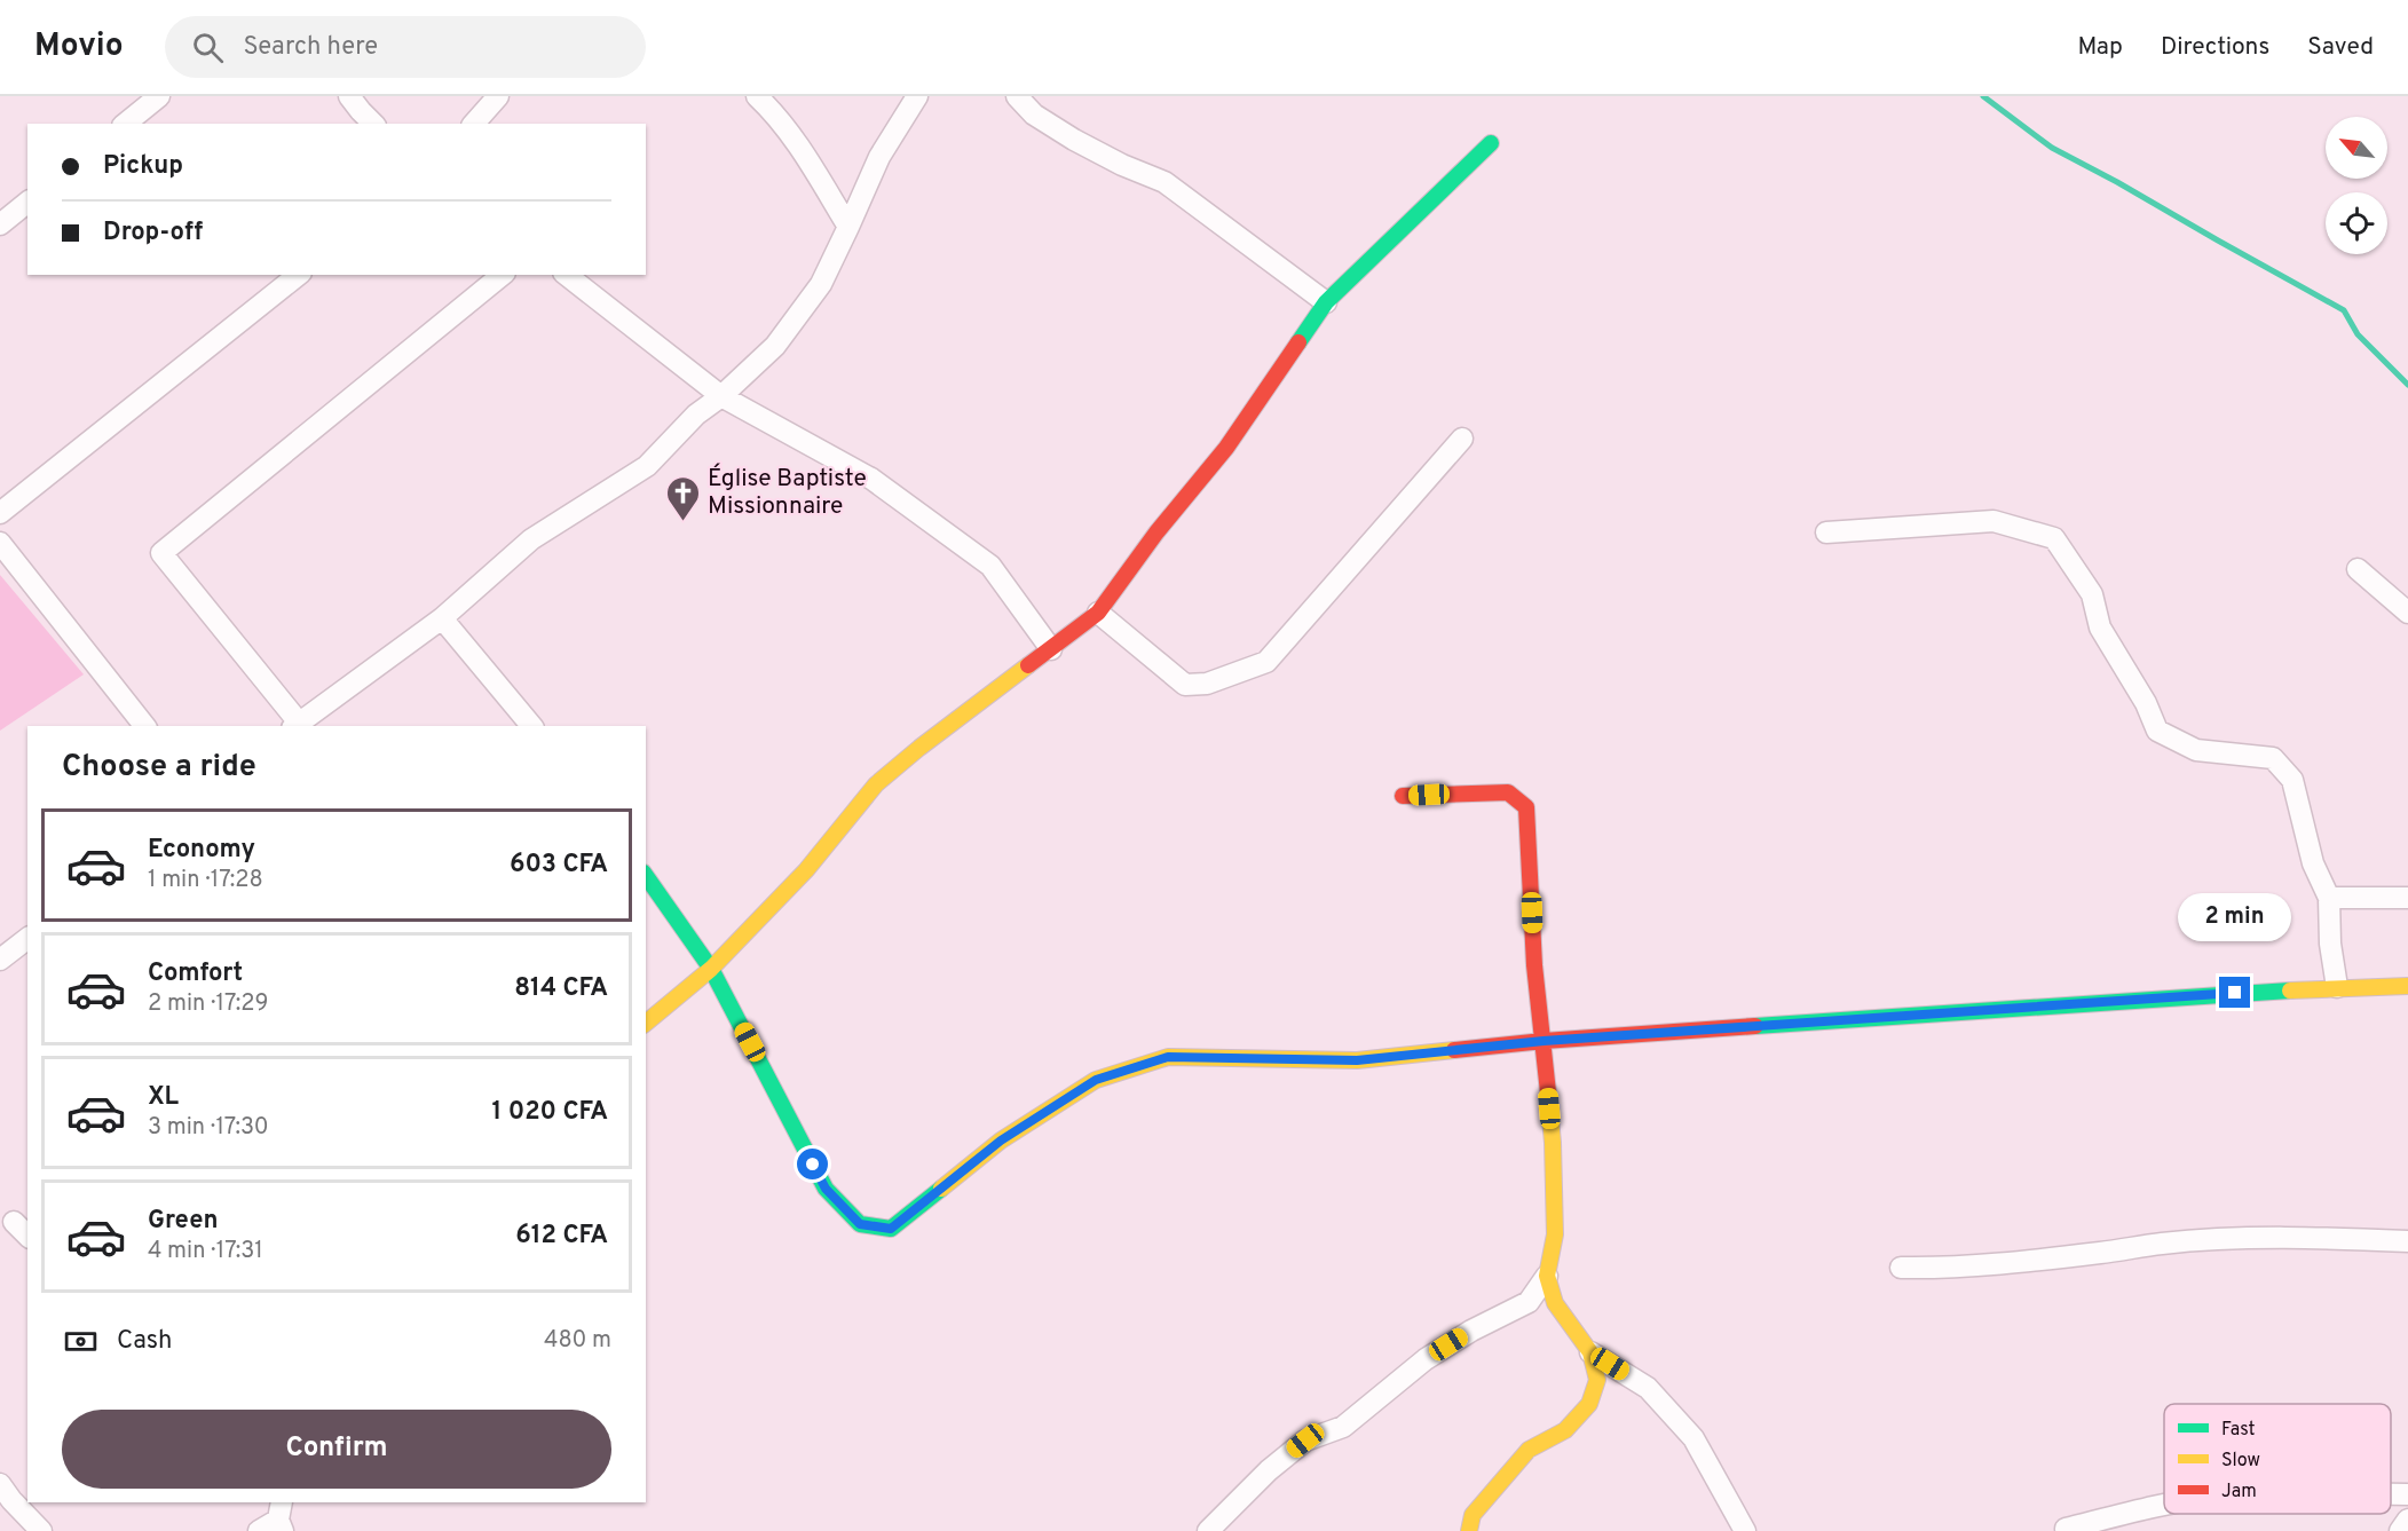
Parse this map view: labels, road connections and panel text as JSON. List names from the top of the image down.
{
  "places": {
    "church": ["Église Baptiste Missionnaire"]
  },
  "legend": ["Fast", "Slow", "Jam"],
  "north": "top left",
  "page": {
    "header": "Movio",
    "search": "Search here",
    "nav": ["Map", "Directions", "Saved"],
    "banner": ["Pickup", "Drop-off"],
    "heading": "Choose a ride",
    "list": [
      {
        "name": "Economy",
        "note": "1 min · 17:28",
        "value": "603 CFA"
      },
      {
        "name": "Comfort",
        "note": "2 min · 17:29",
        "value": "814 CFA"
      },
      {
        "name": "XL",
        "note": "3 min · 17:30",
        "value": "1 020 CFA"
      },
      {
        "name": "Green",
        "note": "4 min · 17:31",
        "value": "612 CFA"
      }
    ],
    "bubble": "2 min",
    "pay": ["Cash", "480 m"],
    "buttons": "Confirm"
  }
}
